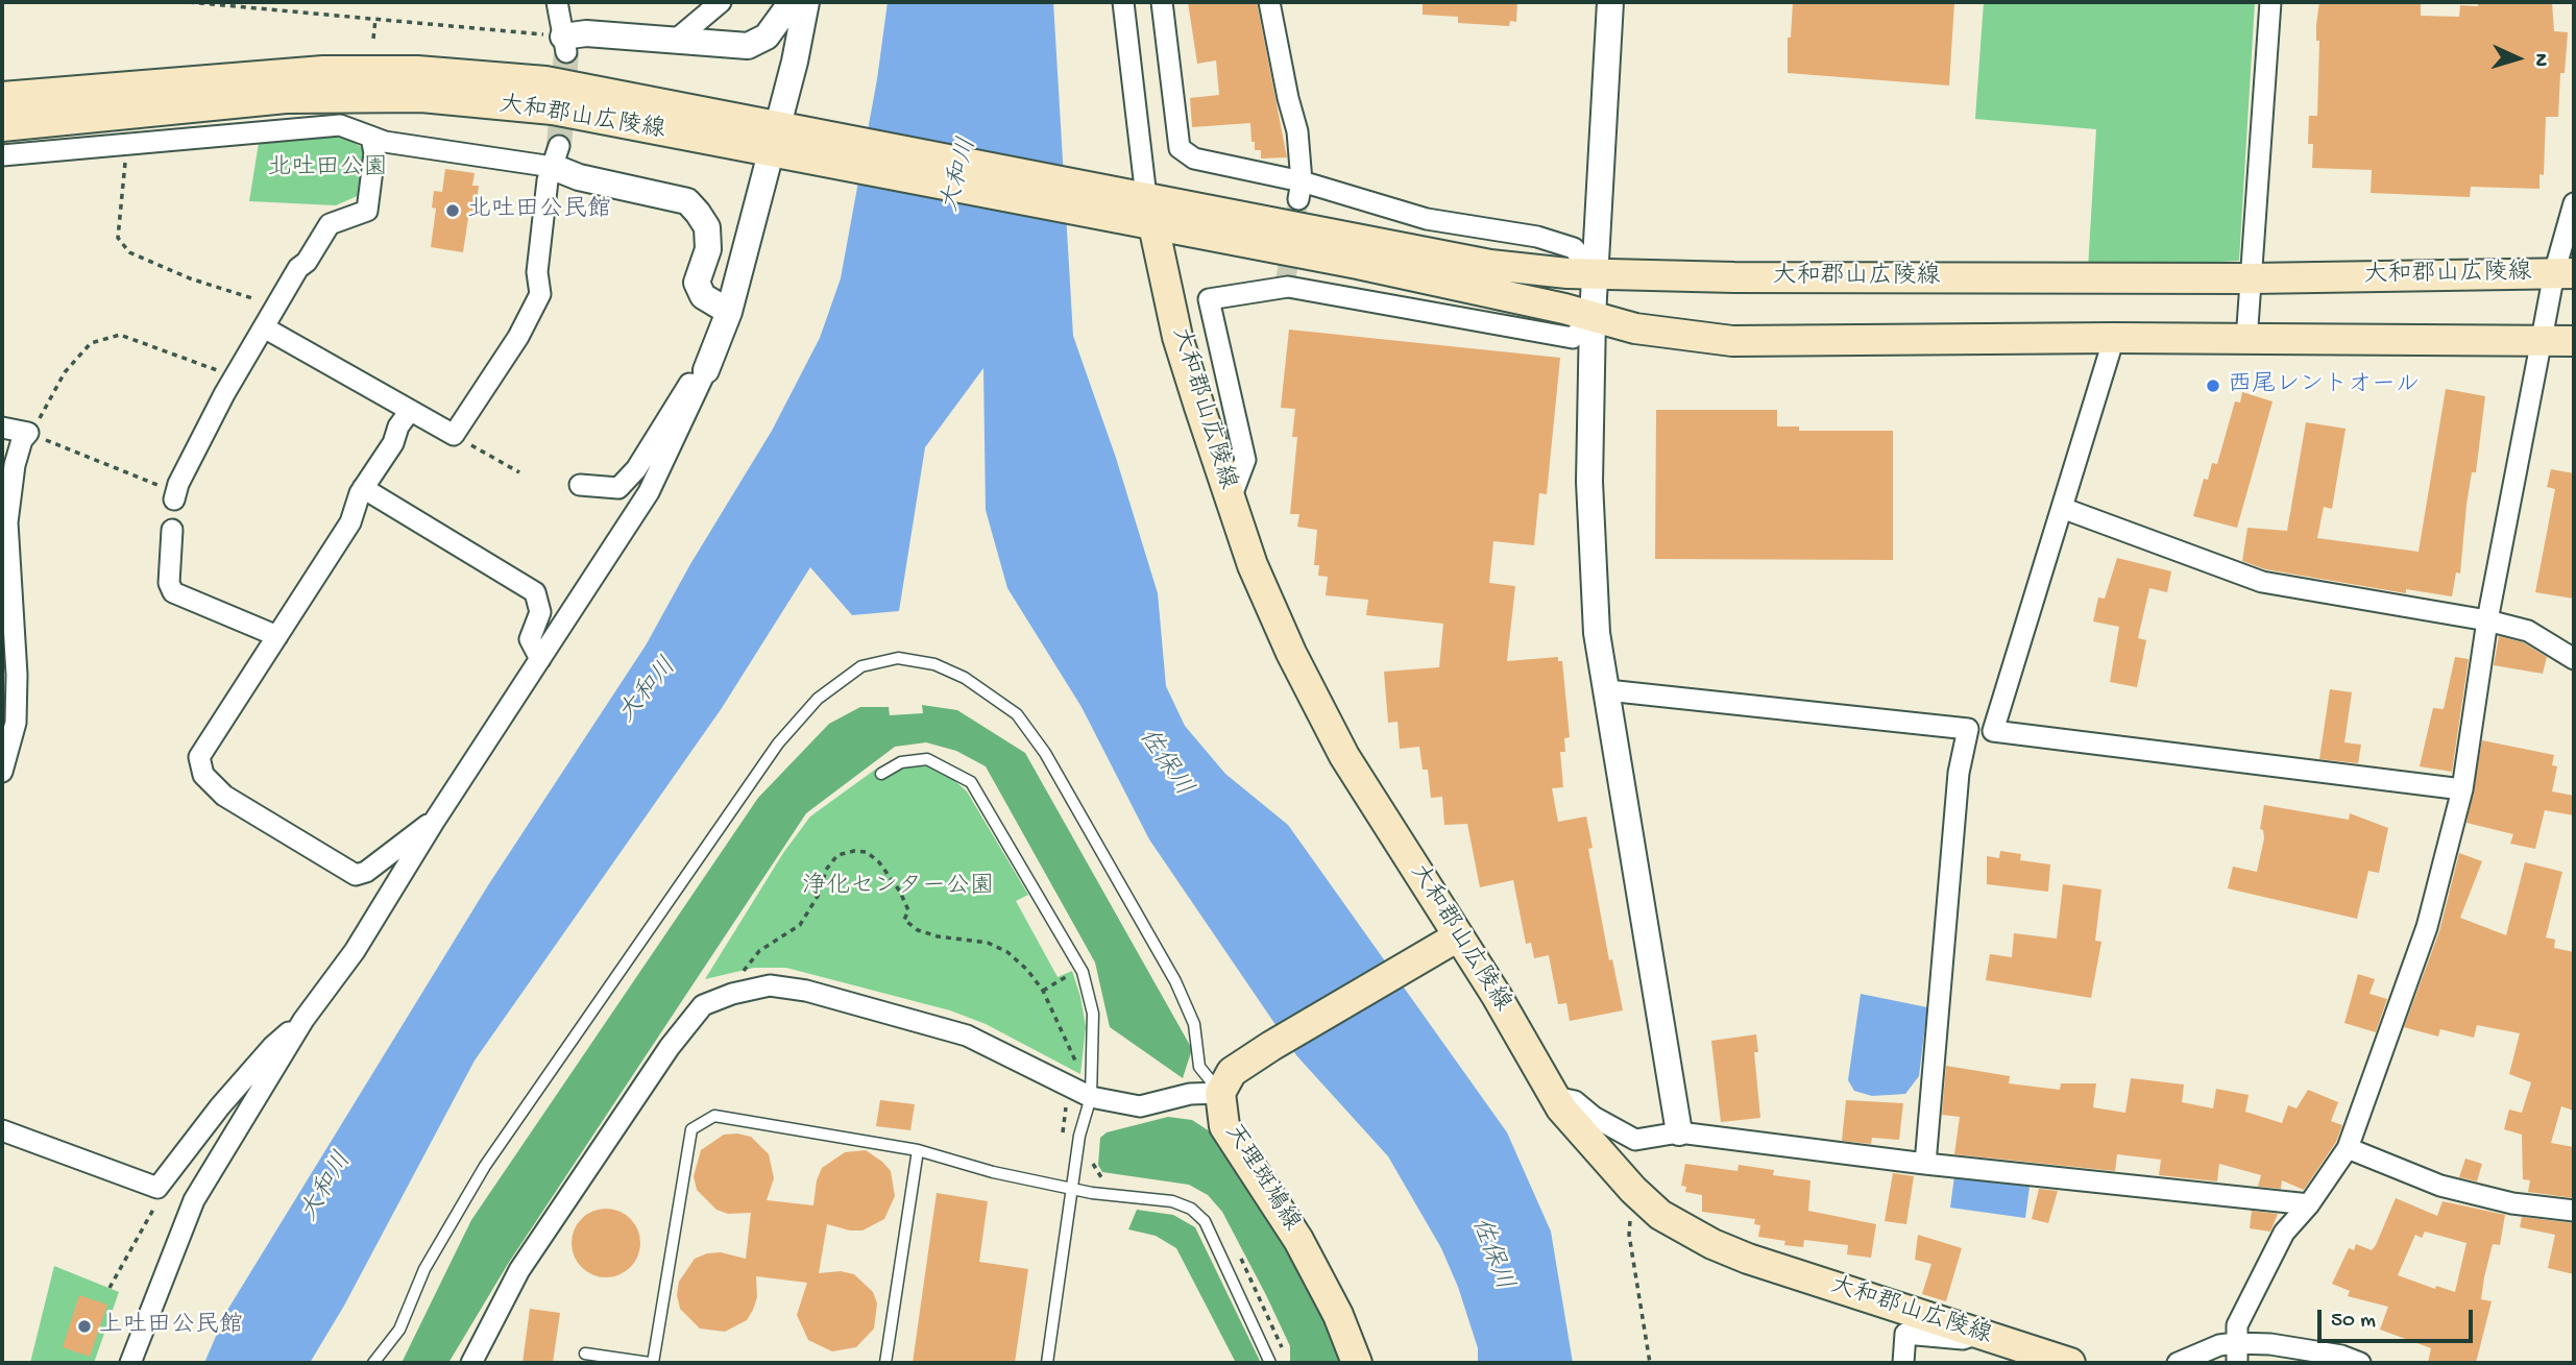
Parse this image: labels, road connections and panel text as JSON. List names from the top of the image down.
{
  "streets": {
    "main road": ["大和郡山広陵線", "天理斑鳩線"]
  },
  "crossings": [
    ["大和郡山広陵線", "天理斑鳩線"]
  ],
  "water": ["大和川", "佐保川"],
  "parks": ["北吐田公園", "浄化センター公園"],
  "places": ["北吐田公民館", "西尾レントオール", "上吐田公民館"],
  "scale_bar": "50 m",
  "north": "right"
}
